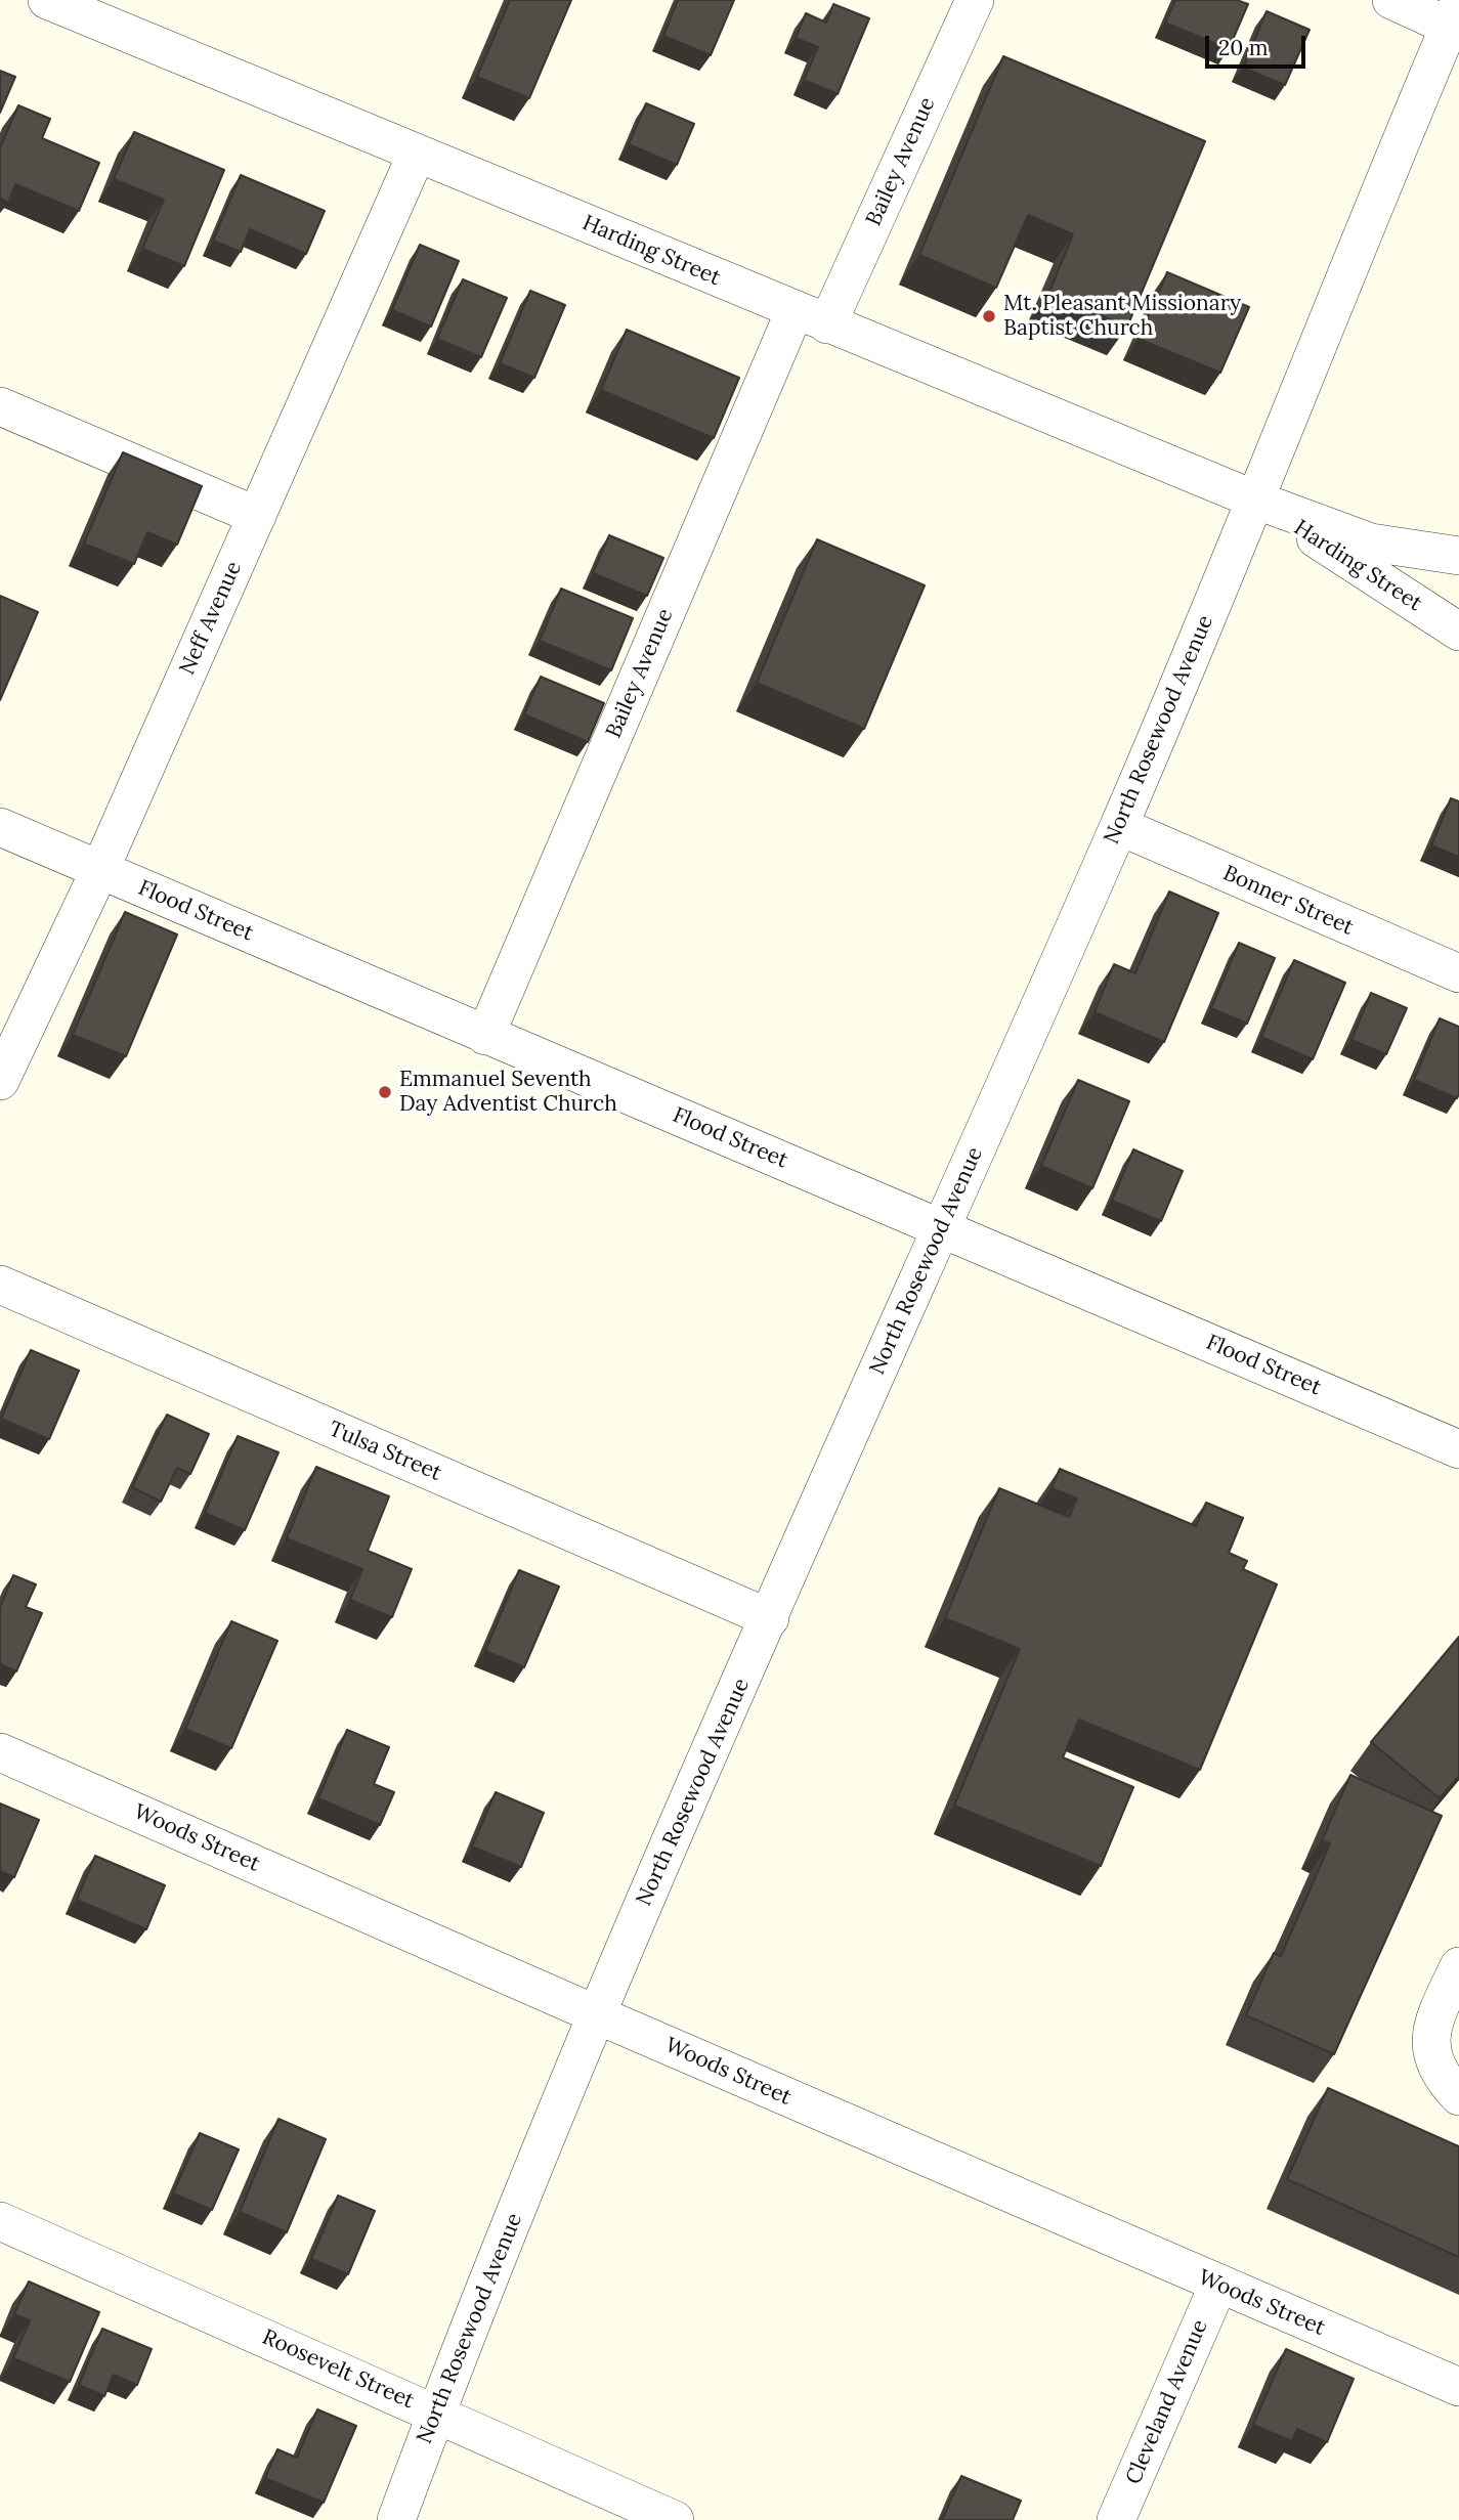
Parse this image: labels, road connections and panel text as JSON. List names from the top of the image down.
{
  "streets": {
    "street": [
      "Bailey Avenue",
      "Harding Street",
      "Neff Avenue",
      "North Rosewood Avenue",
      "Bonner Street",
      "Flood Street",
      "Tulsa Street",
      "Woods Street",
      "Roosevelt Street",
      "Cleveland Avenue"
    ]
  },
  "crossings": [
    ["Bailey Avenue", "Harding Street"],
    ["Bailey Avenue", "Flood Street"],
    ["Harding Street", "Neff Avenue"],
    ["Harding Street", "North Rosewood Avenue"],
    ["Neff Avenue", "Flood Street"],
    ["North Rosewood Avenue", "Bonner Street"],
    ["North Rosewood Avenue", "Flood Street"],
    ["North Rosewood Avenue", "Tulsa Street"],
    ["North Rosewood Avenue", "Woods Street"],
    ["North Rosewood Avenue", "Roosevelt Street"],
    ["Woods Street", "Cleveland Avenue"]
  ],
  "places": ["Mt. Pleasant Missionary Baptist Church", "Emmanuel Seventh Day Adventist Church"],
  "scale_bar": "20 m"
}
